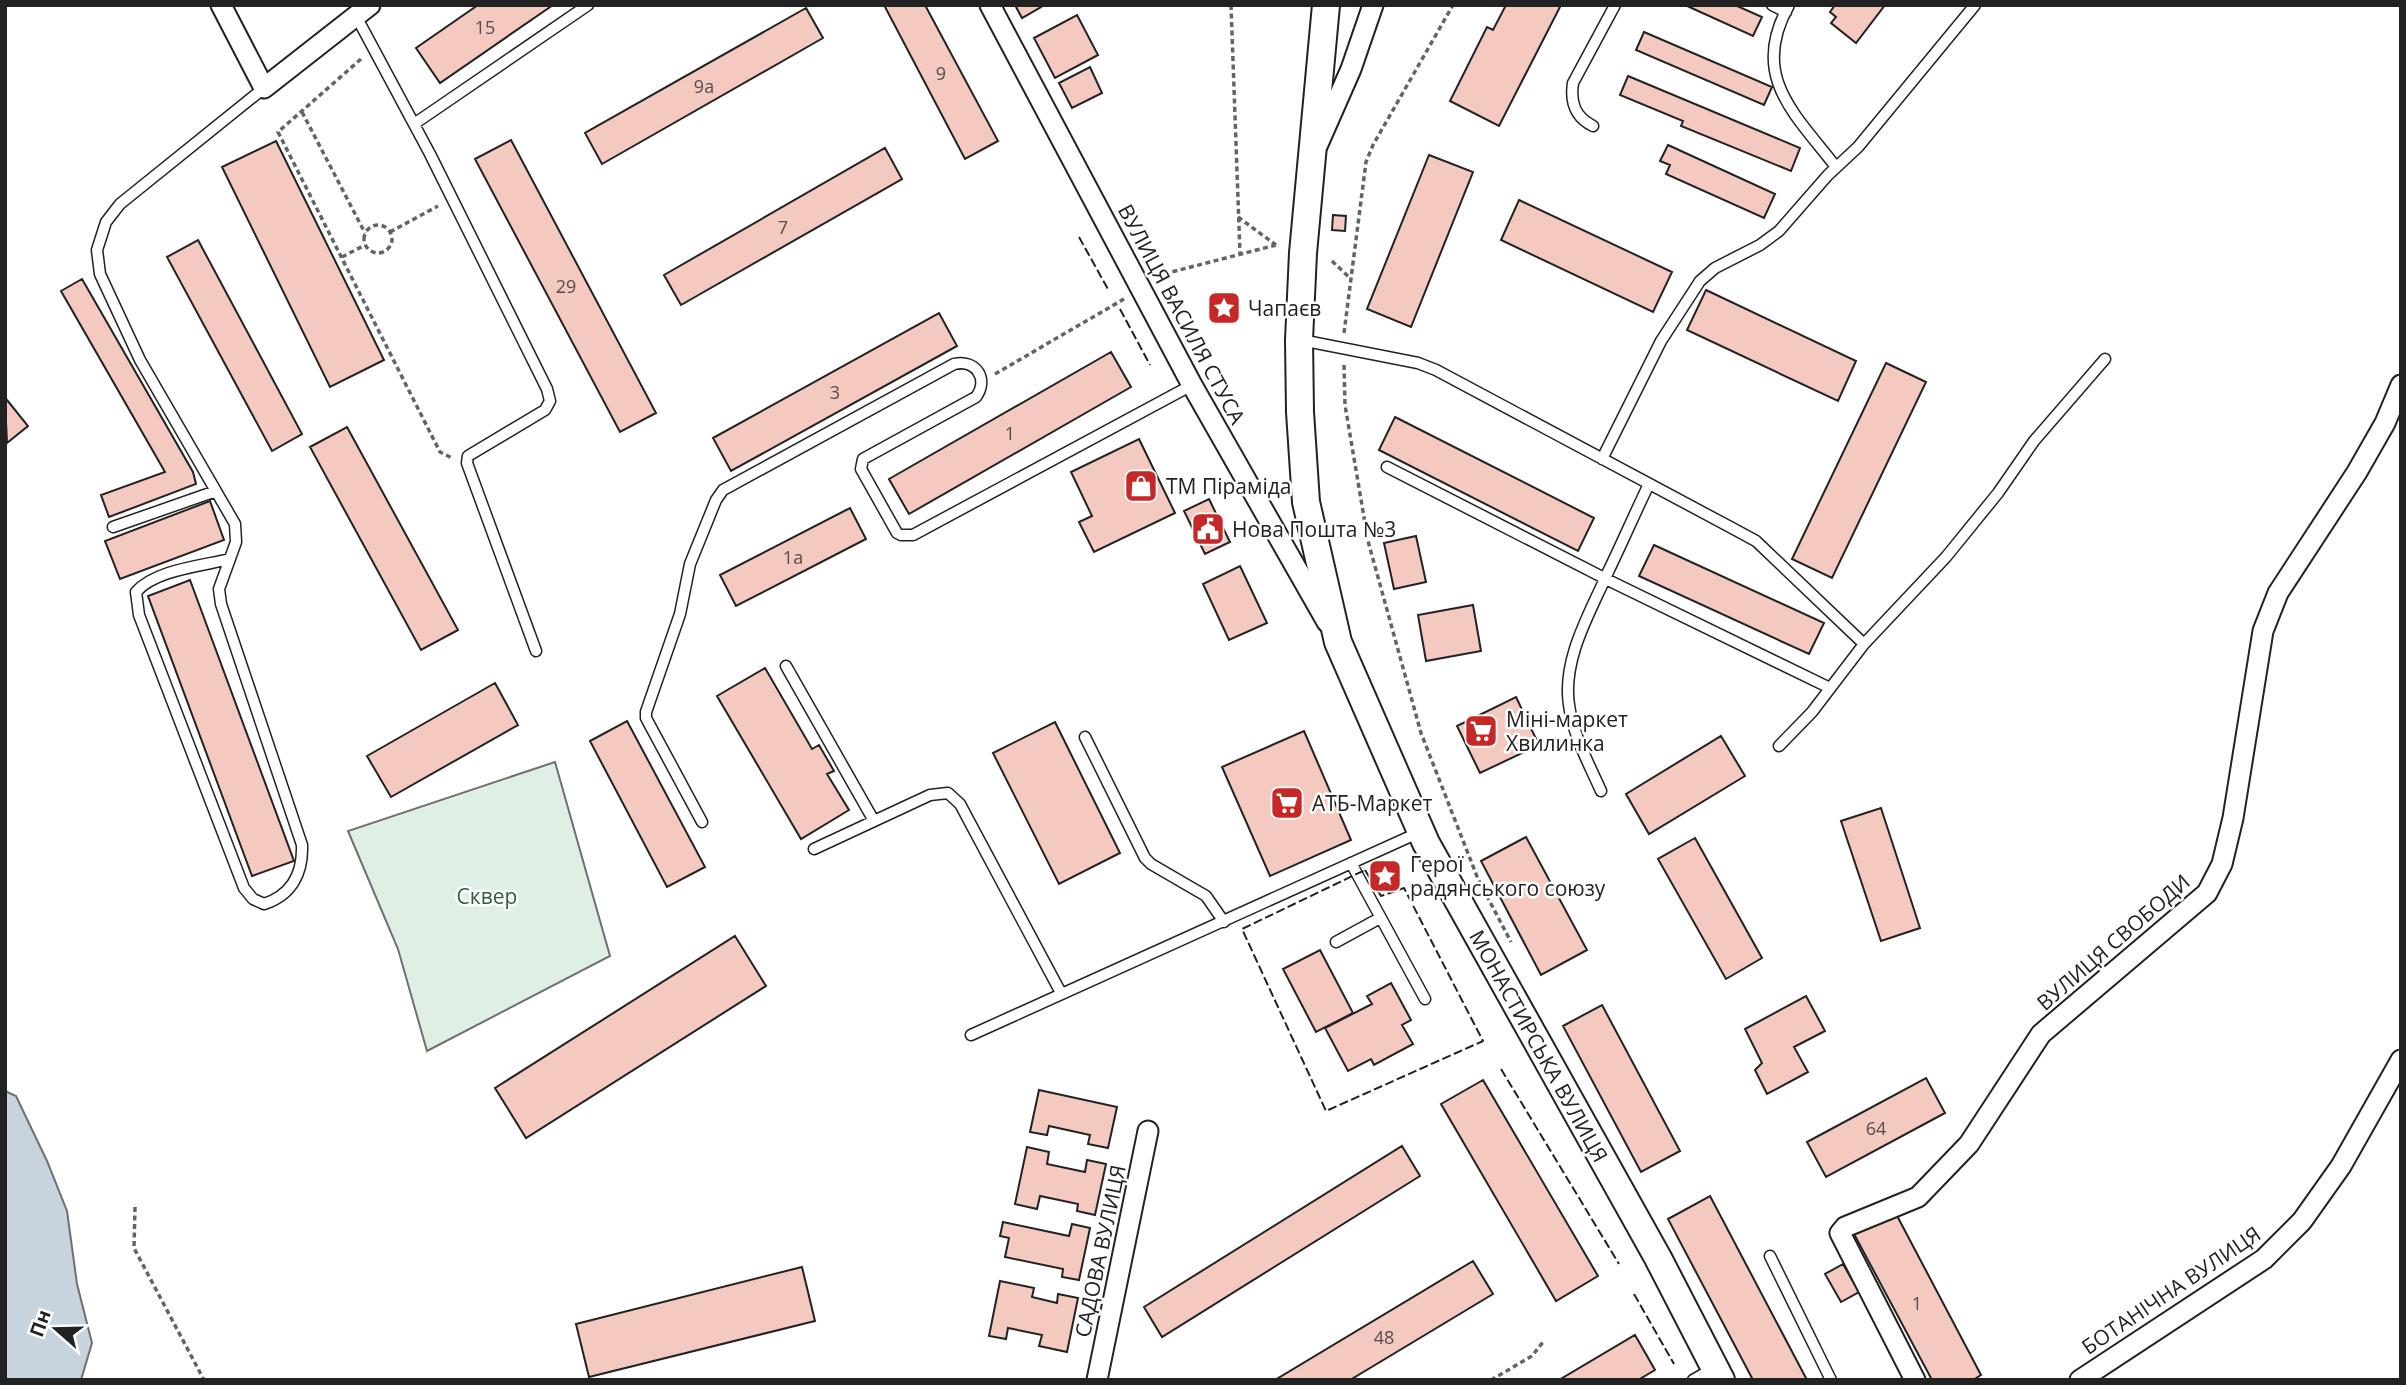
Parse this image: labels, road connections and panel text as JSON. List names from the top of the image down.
{
  "streets": {
    "main road": ["МОНАСТИРСЬКА ВУЛИЦЯ"],
    "street": [
      "ВУЛИЦЯ ВАСИЛЯ СТУСА",
      "ВУЛИЦЯ СВОБОДИ",
      "САДОВА ВУЛИЦЯ",
      "БОТАНІЧНА ВУЛИЦЯ"
    ]
  },
  "crossings": [
    ["ВУЛИЦЯ ВАСИЛЯ СТУСА", "МОНАСТИРСЬКА ВУЛИЦЯ"]
  ],
  "parks": ["Сквер"],
  "places": {
    "place": ["Чапаєв", "Герої радянського союзу"],
    "shop": ["ТМ Піраміда"],
    "public building": ["Нова Пошта №3"],
    "supermarket": ["Міні-маркет Хвилинка", "АТБ-Маркет"]
  },
  "house_numbers": [
    "15",
    "9",
    "9а",
    "7",
    "29",
    "3",
    "1",
    "1а",
    "64",
    "1",
    "48"
  ],
  "north": "left"
}
